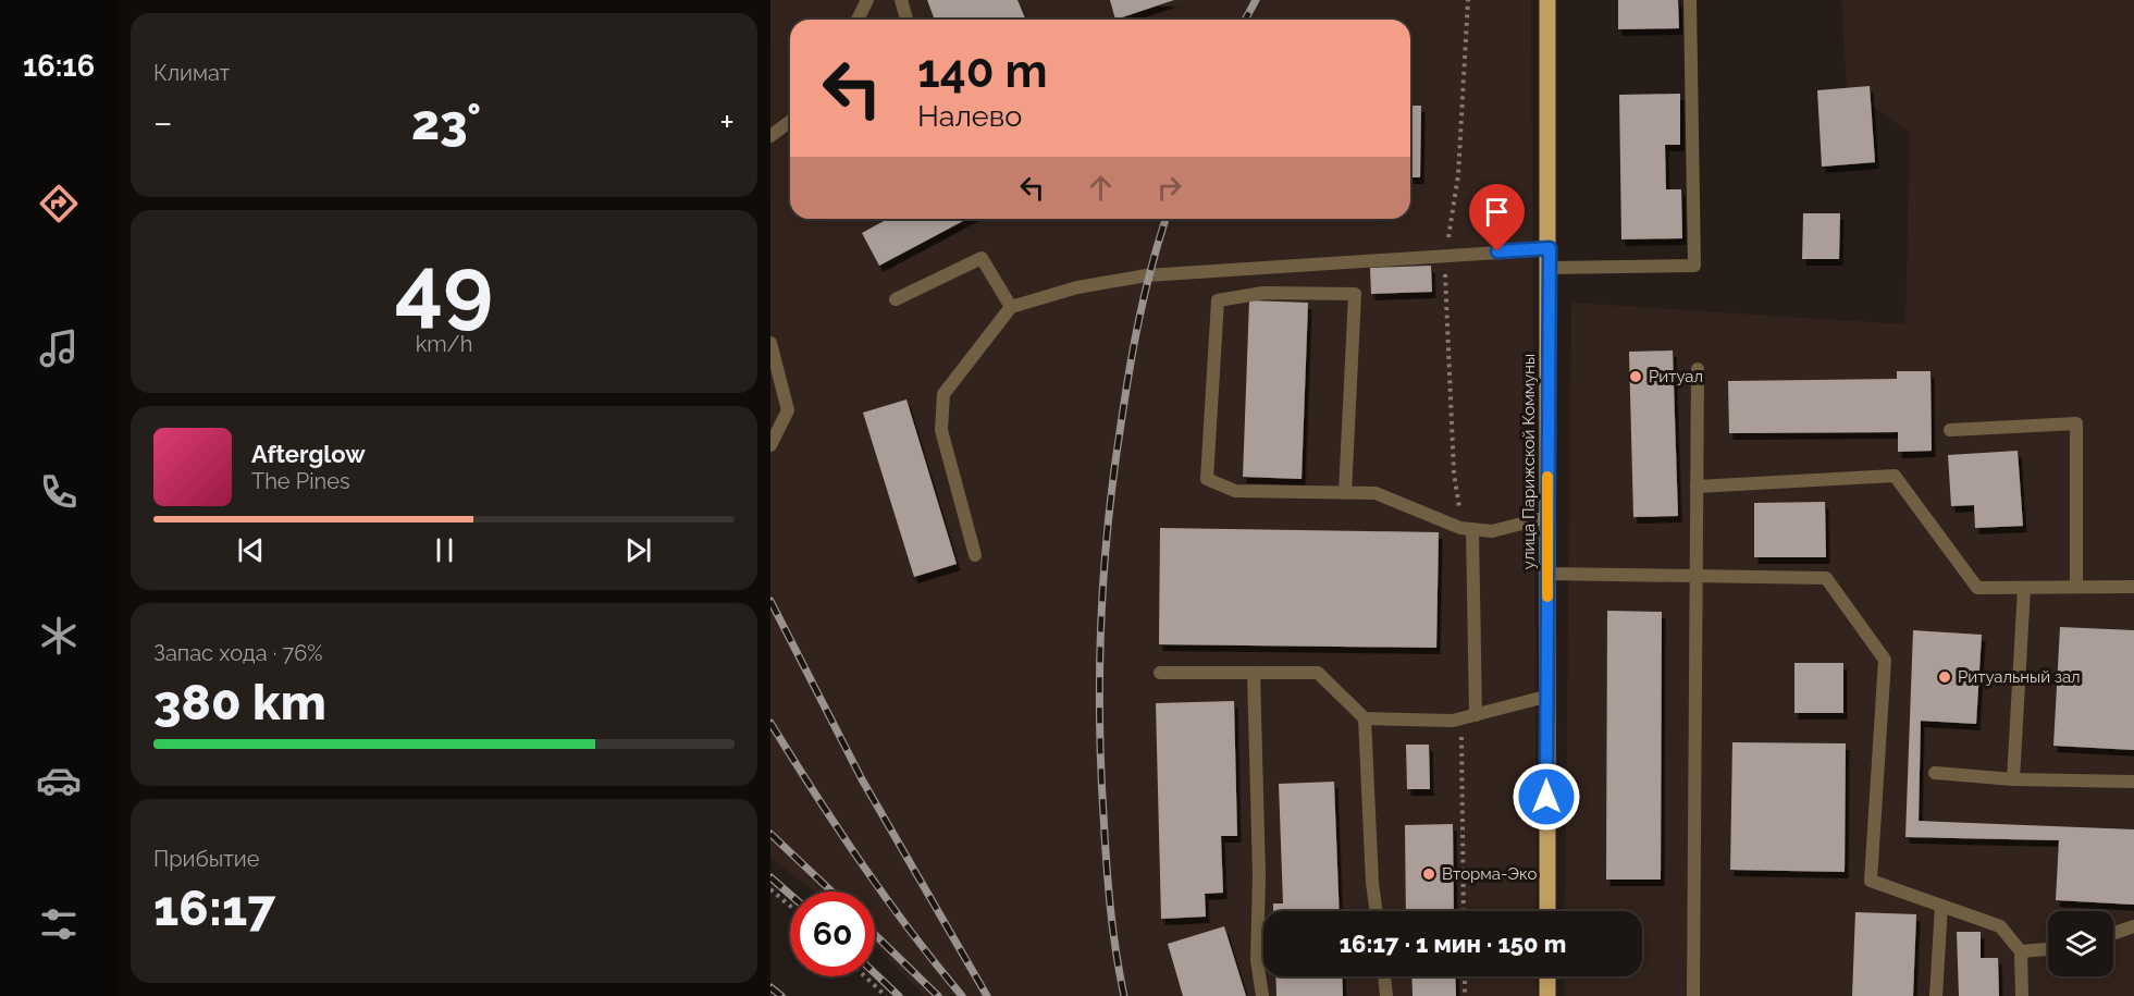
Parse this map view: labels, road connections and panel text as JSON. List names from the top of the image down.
{
  "streets": {
    "main road": ["улица Парижской Коммуны"]
  },
  "places": ["Ритуал", "Ритуальный зал", "Вторма-Эко"],
  "page": {
    "tabs": "16:16",
    "tile": [
      "Климат",
      ["49", "km/h"],
      ["Запас хода · 76%", "380 km"],
      ["Прибытие", "16:17"]
    ],
    "turn": ["140 m", "Налево"],
    "heat": ["−", "23°", "+"],
    "song": ["Afterglow", "The Pines"],
    "limit": "60",
    "trip": "16:17 · 1 мин · 150 m"
  }
}
